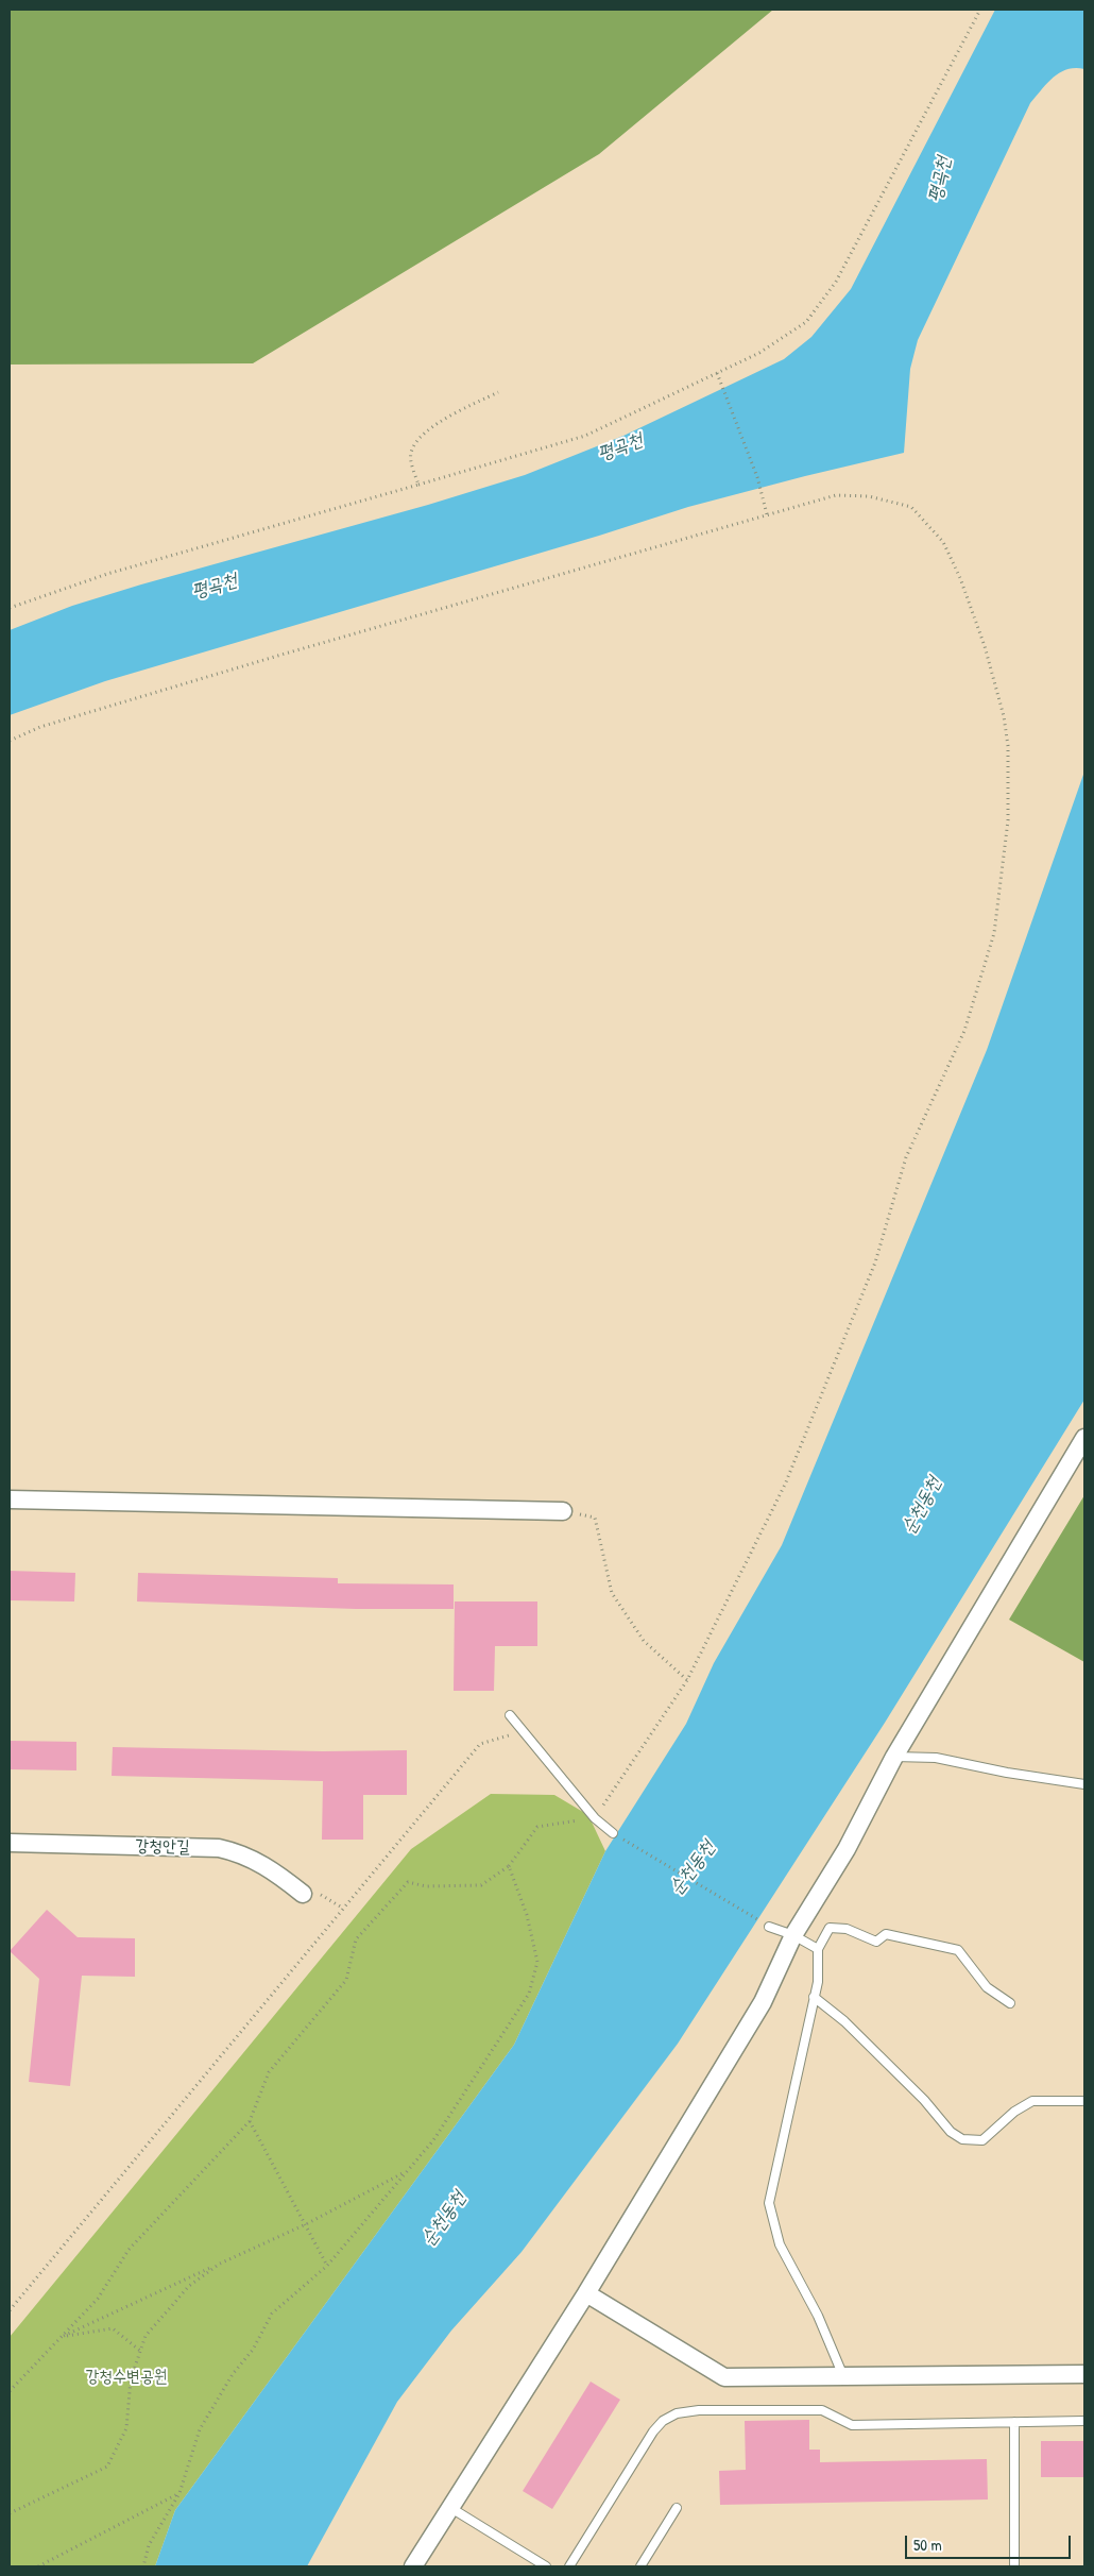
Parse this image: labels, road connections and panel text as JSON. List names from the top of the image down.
{
  "streets": {
    "street": ["강청안길"]
  },
  "water": ["평곡천", "순천동천"],
  "parks": ["강청수변공원"],
  "scale_bar": "50 m"
}
